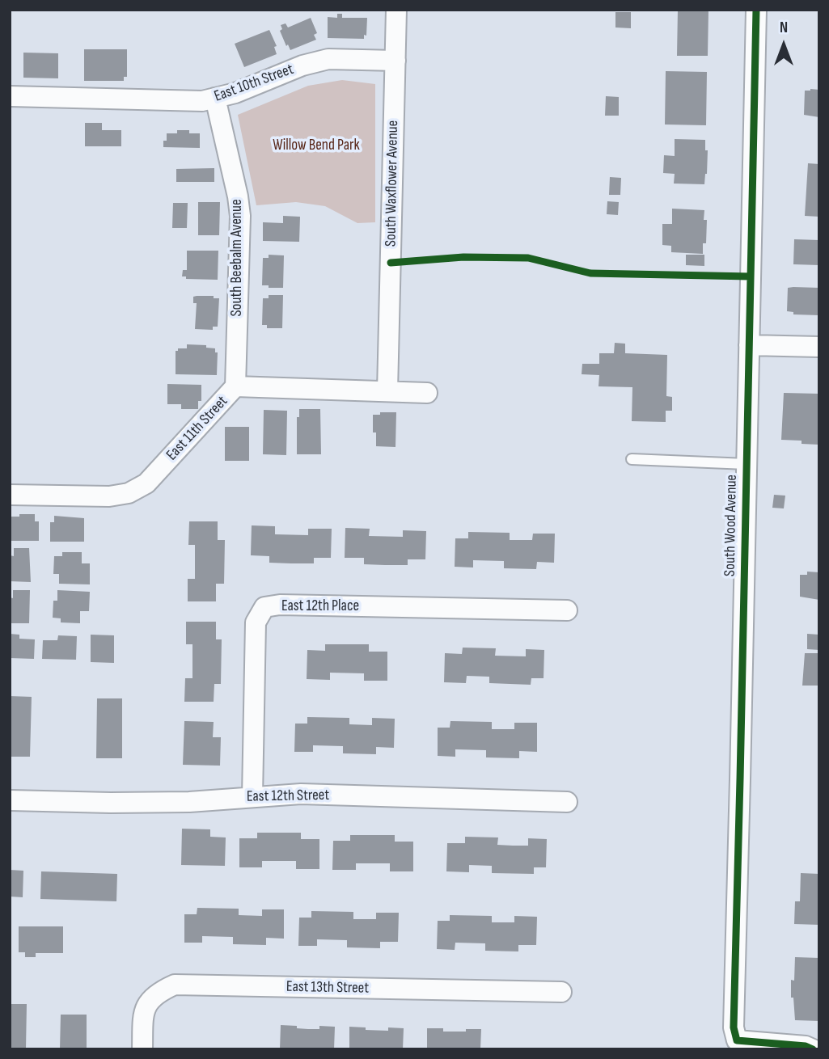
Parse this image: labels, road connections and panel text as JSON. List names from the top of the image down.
{
  "streets": {
    "street": [
      "East 10th Street",
      "South Waxflower Avenue",
      "South Beebalm Avenue",
      "East 11th Street",
      "South Wood Avenue",
      "East 12th Place",
      "East 12th Street",
      "East 13th Street"
    ]
  },
  "crossings": [
    ["East 10th Street", "South Waxflower Avenue"],
    ["East 10th Street", "South Beebalm Avenue"],
    ["South Waxflower Avenue", "East 11th Street"],
    ["South Beebalm Avenue", "East 11th Street"],
    ["East 12th Place", "East 12th Street"]
  ],
  "parks": ["Willow Bend Park"],
  "north": "top"
}
